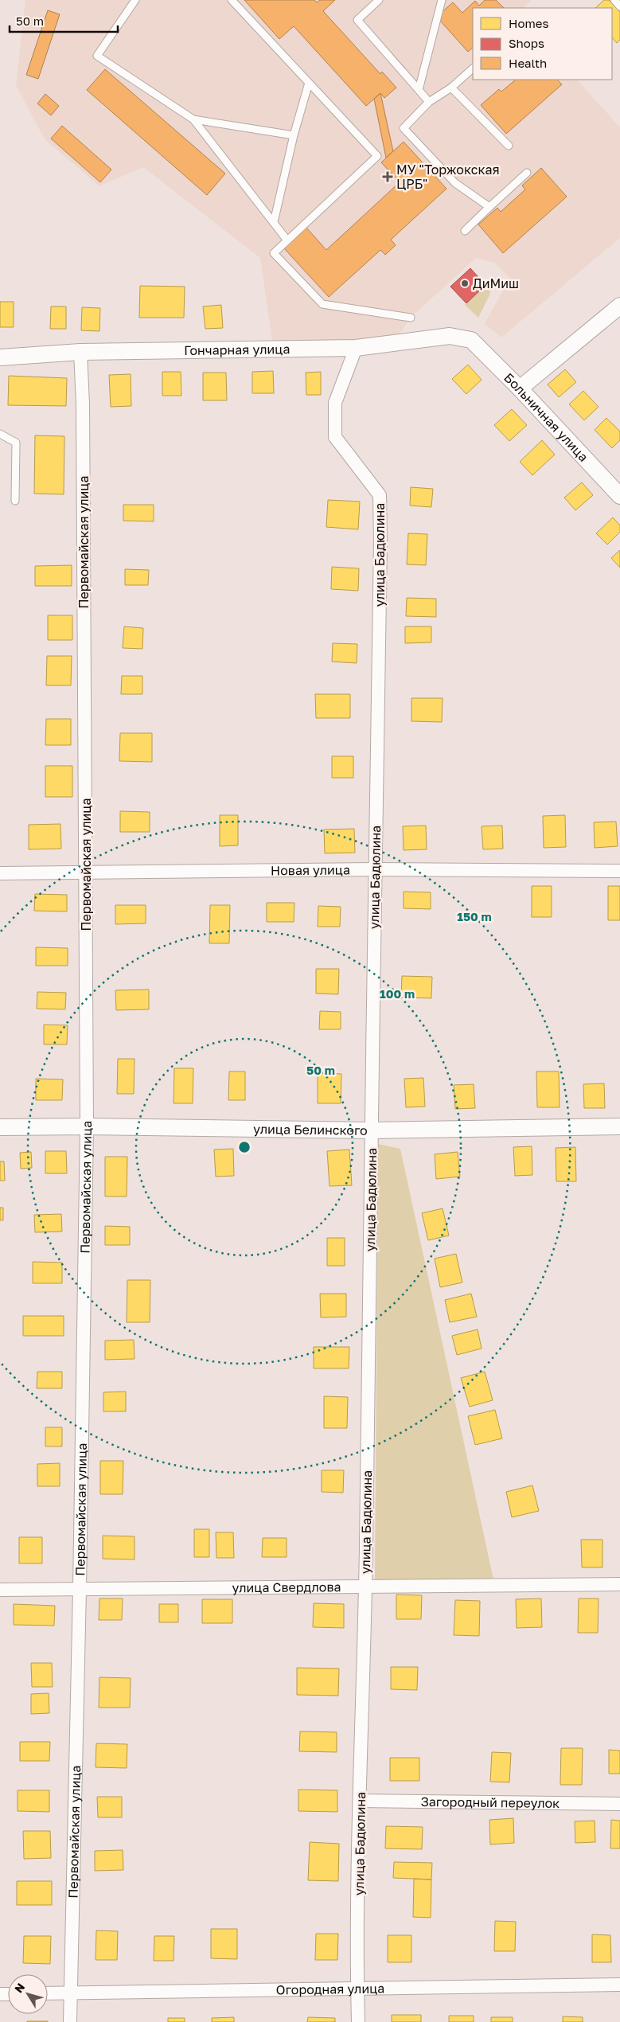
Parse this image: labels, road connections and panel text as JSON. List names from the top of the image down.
{
  "streets": {
    "street": [
      "Гончарная улица",
      "Больничная улица",
      "Первомайская улица",
      "улица Бадюлина",
      "Новая улица",
      "улица Белинского",
      "улица Свердлова",
      "Загородный переулок",
      "Огородная улица"
    ]
  },
  "crossings": [
    ["Гончарная улица", "Больничная улица"],
    ["Гончарная улица", "Первомайская улица"],
    ["Гончарная улица", "улица Бадюлина"],
    ["Первомайская улица", "Новая улица"],
    ["Первомайская улица", "улица Белинского"],
    ["Первомайская улица", "улица Свердлова"],
    ["Первомайская улица", "Огородная улица"],
    ["улица Бадюлина", "Новая улица"],
    ["улица Бадюлина", "улица Белинского"],
    ["улица Бадюлина", "улица Свердлова"],
    ["улица Бадюлина", "Загородный переулок"],
    ["улица Бадюлина", "Огородная улица"]
  ],
  "places": {
    "health": ["МУ \"Торжокская ЦРБ\""],
    "other": ["ДиМиш"]
  },
  "legend": ["Homes", "Shops", "Health"],
  "scale_bar": "50 m",
  "north": "top left",
  "rings": ["150 m", "100 m", "50 m"]
}
